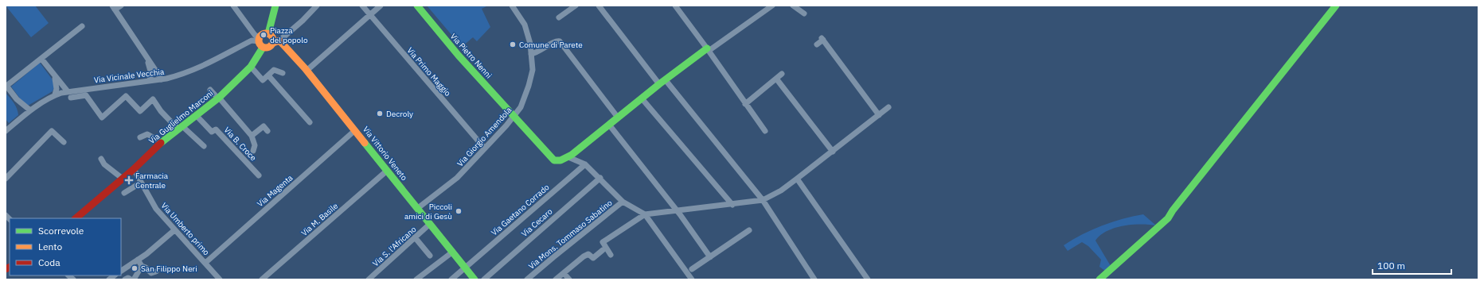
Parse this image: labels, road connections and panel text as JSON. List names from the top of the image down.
{
  "streets": {
    "street": [
      "Via Pietro Nenni",
      "Via Primo Maggio",
      "Via Vicinale Vecchia",
      "Via Guglielmo Marconi",
      "Via Giorgio Amendola",
      "Via B. Croce",
      "Via Vittorio Veneto",
      "Via Magenta",
      "Via Gaetano Corrado",
      "Via M. Basile",
      "Via Cecaro",
      "Via Umberto primo",
      "Via Mons. Tommaso Sabatino",
      "Via S. l'Africano"
    ]
  },
  "crossings": [
    ["Via Pietro Nenni", "Via Giorgio Amendola"],
    ["Via Primo Maggio", "Via Giorgio Amendola"],
    ["Via Vicinale Vecchia", "Via Guglielmo Marconi"],
    ["Via Vicinale Vecchia", "Via Vittorio Veneto"],
    ["Via Guglielmo Marconi", "Via B. Croce"],
    ["Via Guglielmo Marconi", "Via Vittorio Veneto"],
    ["Via Guglielmo Marconi", "Via Umberto primo"],
    ["Via Giorgio Amendola", "Via Vittorio Veneto"],
    ["Via Vittorio Veneto", "Via Magenta"],
    ["Via Vittorio Veneto", "Via Gaetano Corrado"],
    ["Via Vittorio Veneto", "Via M. Basile"],
    ["Via Vittorio Veneto", "Via S. l'Africano"],
    ["Via Magenta", "Via Umberto primo"]
  ],
  "places": {
    "other": [
      "Piazza del popolo",
      "Comune di Parete",
      "Decroly",
      "Piccoli amici di Gesù",
      "San Filippo Neri"
    ],
    "health": ["Farmacia Centrale"]
  },
  "legend": ["Scorrevole", "Lento", "Coda"],
  "scale_bar": "100 m"
}
